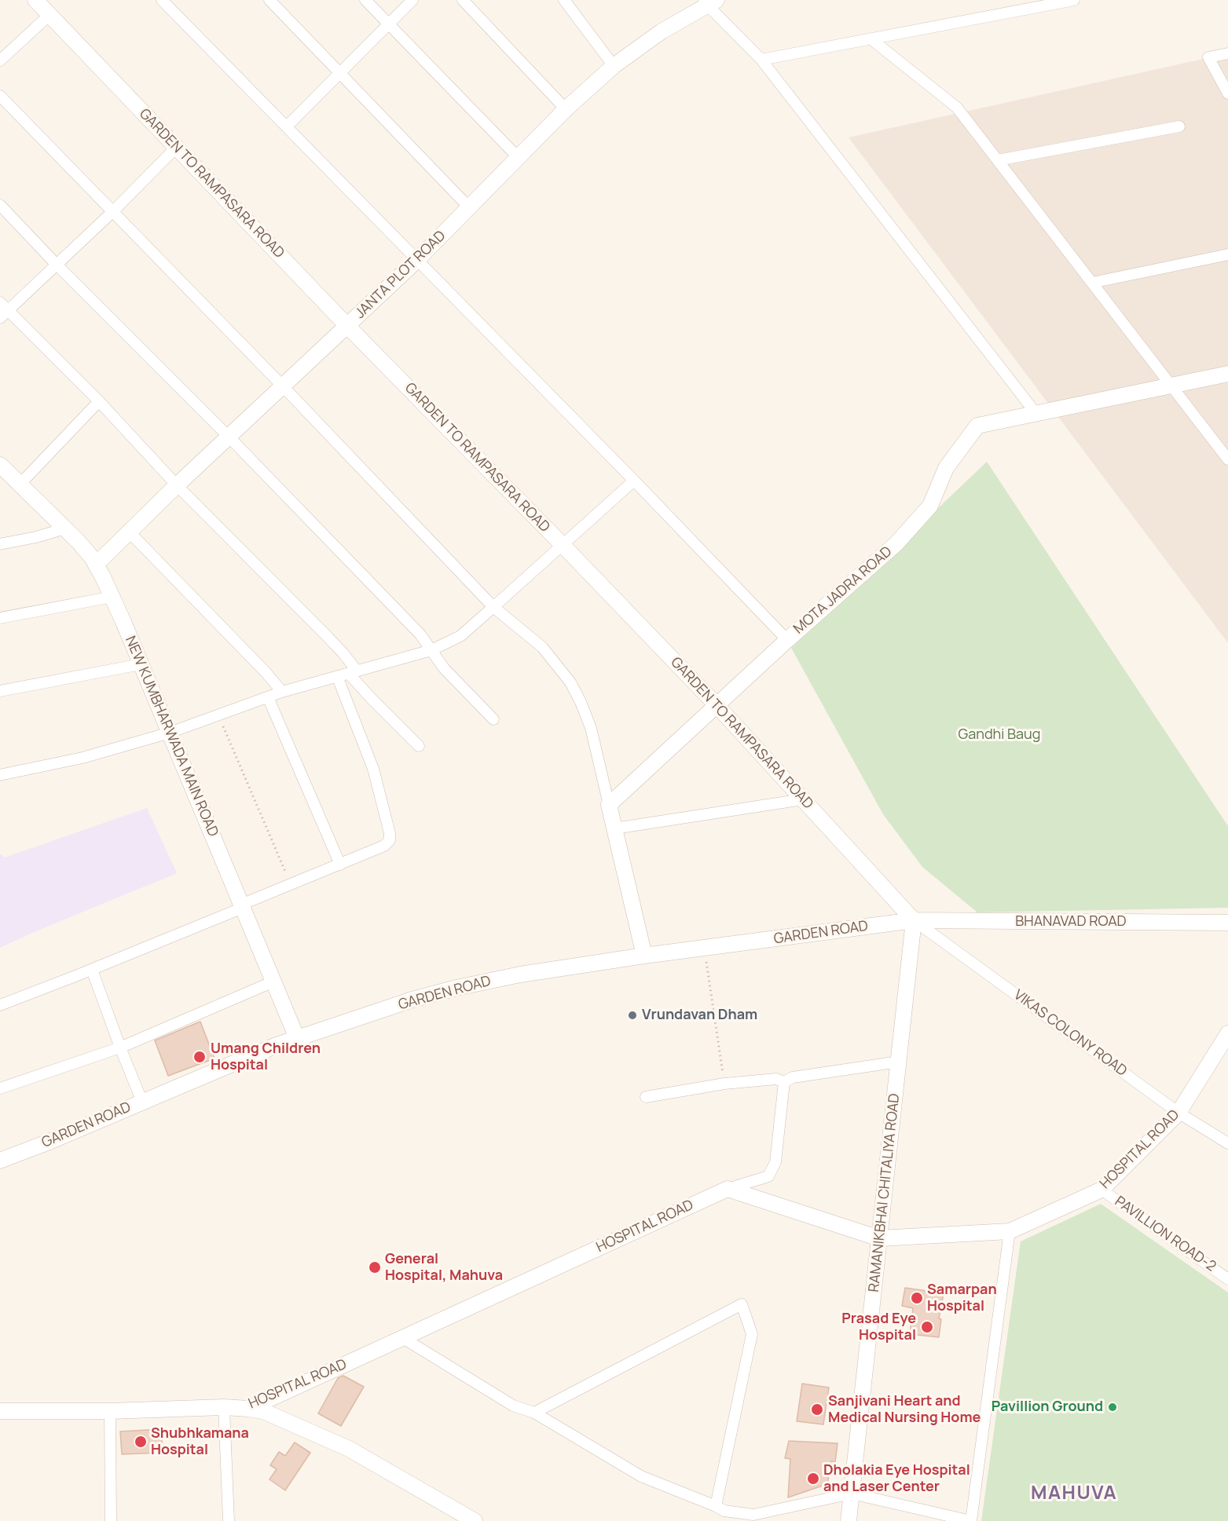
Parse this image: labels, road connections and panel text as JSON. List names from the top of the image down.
{
  "streets": {
    "main road": [
      "GARDEN TO RAMPASARA ROAD",
      "JANTA PLOT ROAD",
      "MOTA JADRA ROAD",
      "NEW KUMBHARWADA MAIN ROAD",
      "BHANAVAD ROAD",
      "GARDEN ROAD",
      "HOSPITAL ROAD",
      "RAMANIKBHAI CHITALIYA ROAD"
    ],
    "street": ["VIKAS COLONY ROAD", "PAVILLION ROAD-2"]
  },
  "crossings": [
    ["GARDEN TO RAMPASARA ROAD", "JANTA PLOT ROAD"],
    ["GARDEN TO RAMPASARA ROAD", "MOTA JADRA ROAD"],
    ["GARDEN TO RAMPASARA ROAD", "BHANAVAD ROAD"],
    ["GARDEN TO RAMPASARA ROAD", "GARDEN ROAD"],
    ["GARDEN TO RAMPASARA ROAD", "VIKAS COLONY ROAD"],
    ["GARDEN TO RAMPASARA ROAD", "RAMANIKBHAI CHITALIYA ROAD"],
    ["JANTA PLOT ROAD", "NEW KUMBHARWADA MAIN ROAD"],
    ["NEW KUMBHARWADA MAIN ROAD", "GARDEN ROAD"],
    ["BHANAVAD ROAD", "GARDEN ROAD"],
    ["BHANAVAD ROAD", "VIKAS COLONY ROAD"],
    ["BHANAVAD ROAD", "RAMANIKBHAI CHITALIYA ROAD"],
    ["GARDEN ROAD", "VIKAS COLONY ROAD"],
    ["GARDEN ROAD", "RAMANIKBHAI CHITALIYA ROAD"],
    ["VIKAS COLONY ROAD", "HOSPITAL ROAD"],
    ["VIKAS COLONY ROAD", "RAMANIKBHAI CHITALIYA ROAD"],
    ["HOSPITAL ROAD", "RAMANIKBHAI CHITALIYA ROAD"],
    ["HOSPITAL ROAD", "PAVILLION ROAD-2"]
  ],
  "districts": ["MAHUVA"],
  "parks": ["Gandhi Baug"],
  "places": [
    "Vrundavan Dham",
    "Umang Children Hospital",
    "General Hospital, Mahuva",
    "Samarpan Hospital",
    "Prasad Eye Hospital",
    "Pavillion Ground",
    "Sanjivani Heart and Medical Nursing Home",
    "Shubhkamana Hospital",
    "Dholakia Eye Hospital and Laser Center"
  ]
}
